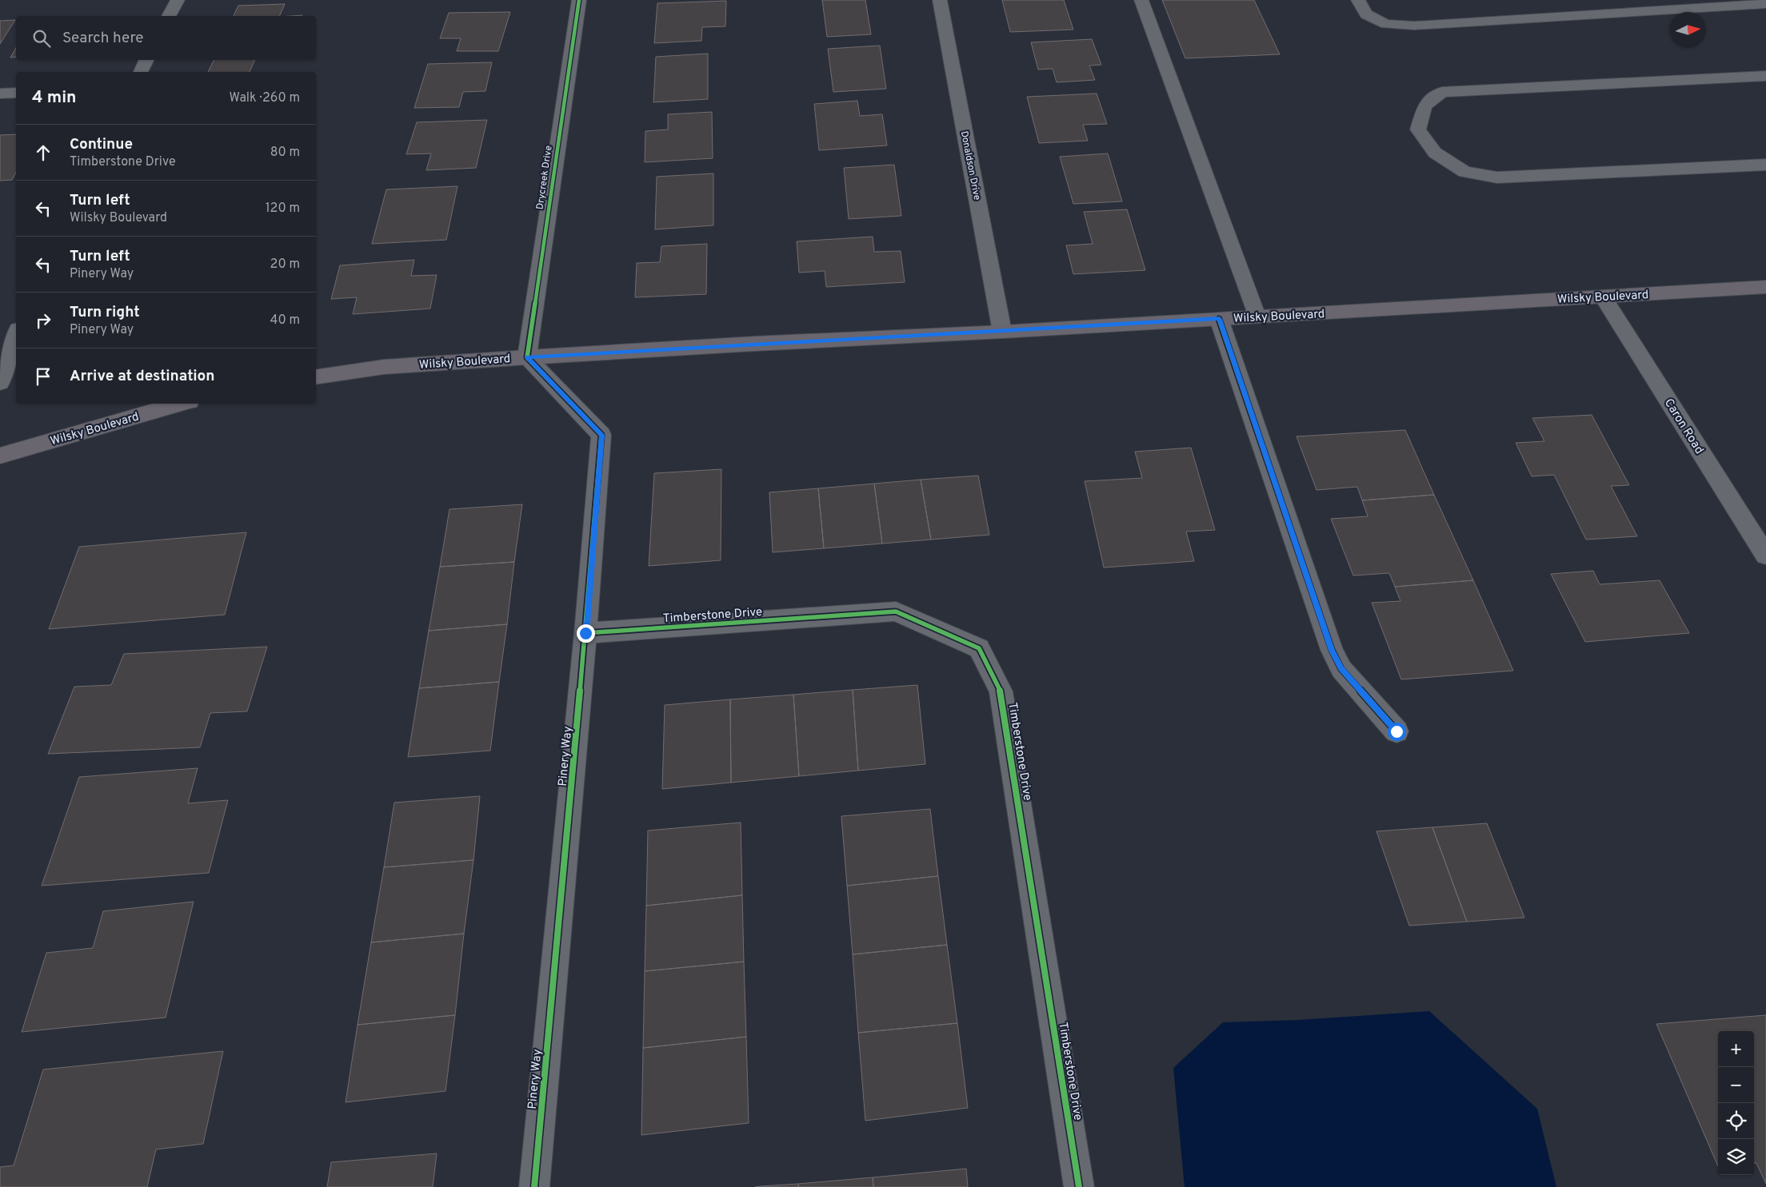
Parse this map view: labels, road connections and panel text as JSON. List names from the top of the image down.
{
  "streets": {
    "main road": ["Wilsky Boulevard"],
    "street": [
      "Donaldson Drive",
      "Drycreek Drive",
      "Caron Road",
      "Timberstone Drive",
      "Pinery Way"
    ]
  },
  "crossings": [
    ["Donaldson Drive", "Wilsky Boulevard"],
    ["Drycreek Drive", "Wilsky Boulevard"],
    ["Drycreek Drive", "Pinery Way"],
    ["Wilsky Boulevard", "Caron Road"],
    ["Wilsky Boulevard", "Pinery Way"],
    ["Timberstone Drive", "Pinery Way"]
  ],
  "north": "right",
  "page": {
    "search": "Search here",
    "heading": ["4 min", "Walk · 260 m"],
    "list": [
      ["Continue", "Timberstone Drive", "80 m"],
      ["Turn left", "Wilsky Boulevard", "120 m"],
      ["Turn left", "Pinery Way", "20 m"],
      ["Turn right", "Pinery Way", "40 m"],
      "Arrive at destination"
    ],
    "map_buttons": ["+", "−"]
  }
}
